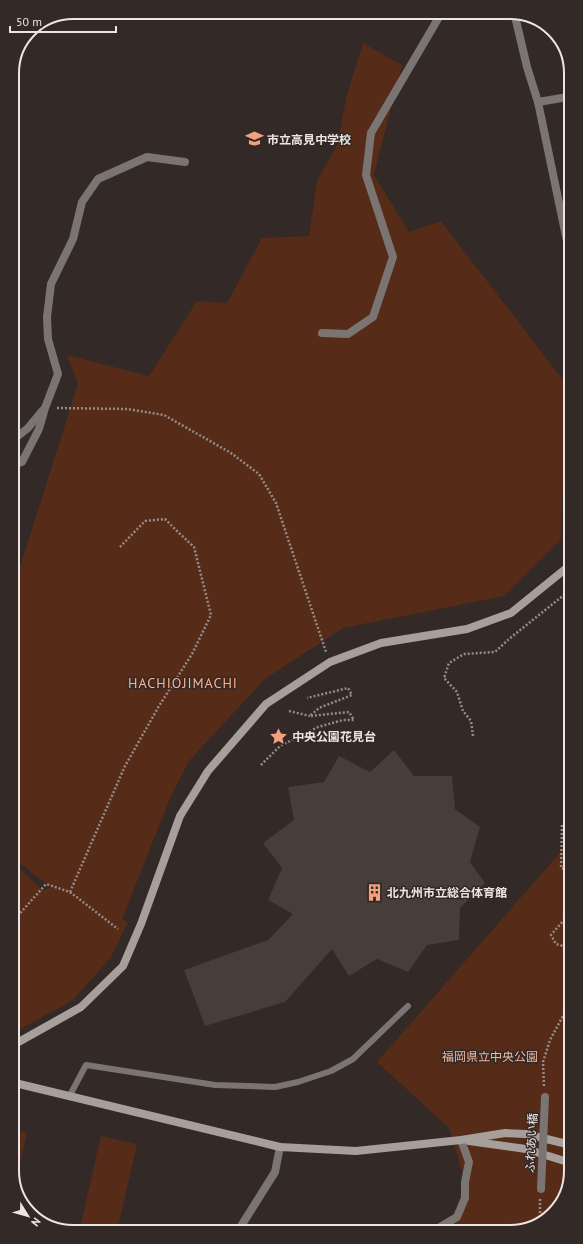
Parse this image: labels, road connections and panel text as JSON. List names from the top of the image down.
{
  "streets": {
    "street": ["ふれあい橋"]
  },
  "districts": ["HACHIOJIMACHI"],
  "parks": ["福岡県立中央公園"],
  "places": {
    "school or university": ["市立高見中学校"],
    "place": ["中央公園花見台"],
    "building": ["北九州市立総合体育館"]
  },
  "scale_bar": "50 m",
  "north": "bottom right"
}
